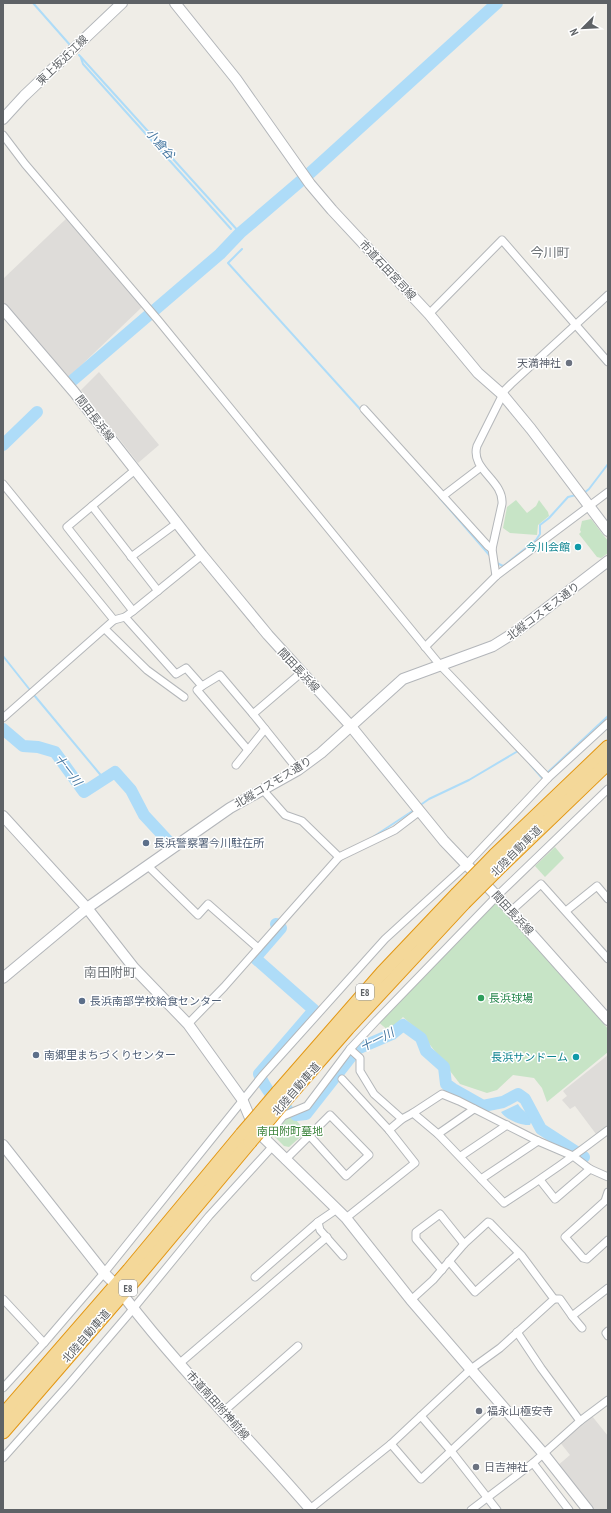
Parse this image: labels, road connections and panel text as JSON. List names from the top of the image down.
{
  "streets": {
    "highway": ["北陸自動車道", "E8"],
    "street": [
      "東上坂近江線",
      "市道石田宮司線",
      "間田長浜線",
      "北縦コスモス通り",
      "市道南田附神前線"
    ]
  },
  "crossings": [
    ["間田長浜線", "北縦コスモス通り"]
  ],
  "districts": ["今川町", "南田附町"],
  "water": ["小倉谷", "十一川"],
  "parks": ["南田附町墓地"],
  "places": [
    "天満神社",
    "今川会館",
    "長浜警察署今川駐在所",
    "長浜球場",
    "長浜南部学校給食センター",
    "南郷里まちづくりセンター",
    "長浜サンドーム",
    "福永山極安寺",
    "日吉神社"
  ],
  "north": "bottom left"
}
